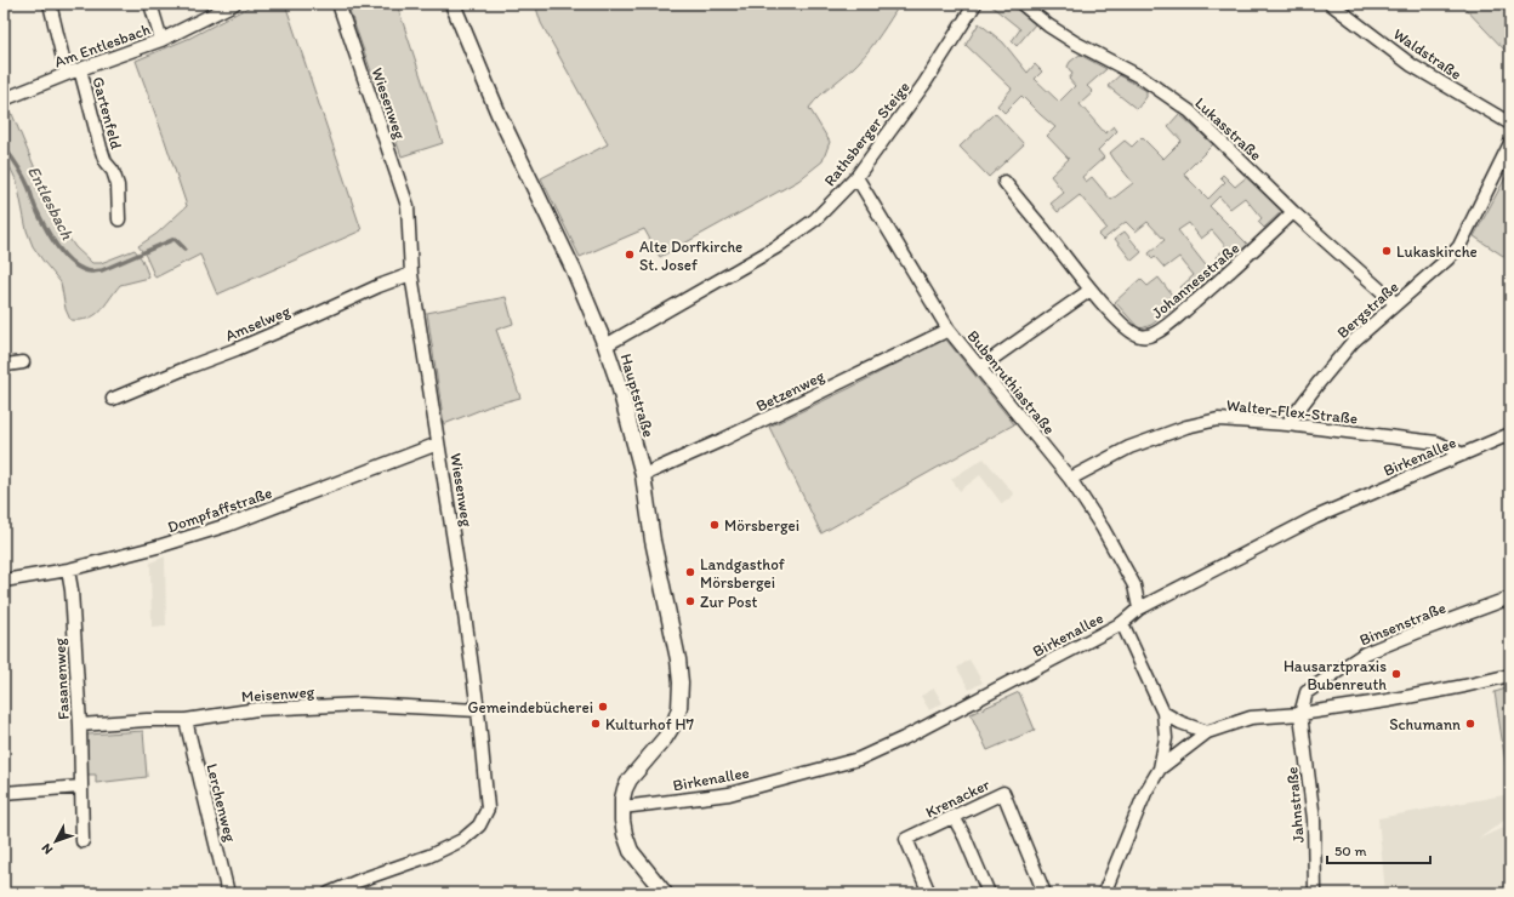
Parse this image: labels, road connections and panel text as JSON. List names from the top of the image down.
{
  "streets": {
    "street": [
      "Am Entlesbach",
      "Waldstraße",
      "Wiesenweg",
      "Gartenfeld",
      "Lukasstraße",
      "Rathsberger Steige",
      "Johannesstraße",
      "Bergstraße",
      "Amselweg",
      "Bubenruthiastraße",
      "Betzenweg",
      "Hauptstraße",
      "Walter-Flex-Straße",
      "Birkenallee",
      "Dompfaffstraße",
      "Binsenstraße",
      "Fasanenweg",
      "Meisenweg",
      "Krenacker",
      "Lerchenweg",
      "Jahnstraße"
    ]
  },
  "crossings": [
    ["Am Entlesbach", "Gartenfeld"],
    ["Wiesenweg", "Amselweg"],
    ["Wiesenweg", "Dompfaffstraße"],
    ["Wiesenweg", "Meisenweg"],
    ["Lukasstraße", "Johannesstraße"],
    ["Lukasstraße", "Bergstraße"],
    ["Rathsberger Steige", "Bubenruthiastraße"],
    ["Rathsberger Steige", "Hauptstraße"],
    ["Bergstraße", "Walter-Flex-Straße"],
    ["Bubenruthiastraße", "Betzenweg"],
    ["Bubenruthiastraße", "Walter-Flex-Straße"],
    ["Bubenruthiastraße", "Birkenallee"],
    ["Betzenweg", "Hauptstraße"],
    ["Hauptstraße", "Birkenallee"],
    ["Walter-Flex-Straße", "Birkenallee"],
    ["Dompfaffstraße", "Fasanenweg"],
    ["Binsenstraße", "Jahnstraße"],
    ["Fasanenweg", "Meisenweg"],
    ["Meisenweg", "Lerchenweg"]
  ],
  "water": ["Entlesbach"],
  "places": [
    "Lukaskirche",
    "Alte Dorfkirche St. Josef",
    "Mörsbergei",
    "Landgasthof Mörsbergei",
    "Zur Post",
    "Hausarztpraxis Bubenreuth",
    "Gemeindebücherei",
    "Kulturhof H7",
    "Schumann"
  ],
  "scale_bar": "50 m",
  "north": "bottom left"
}
